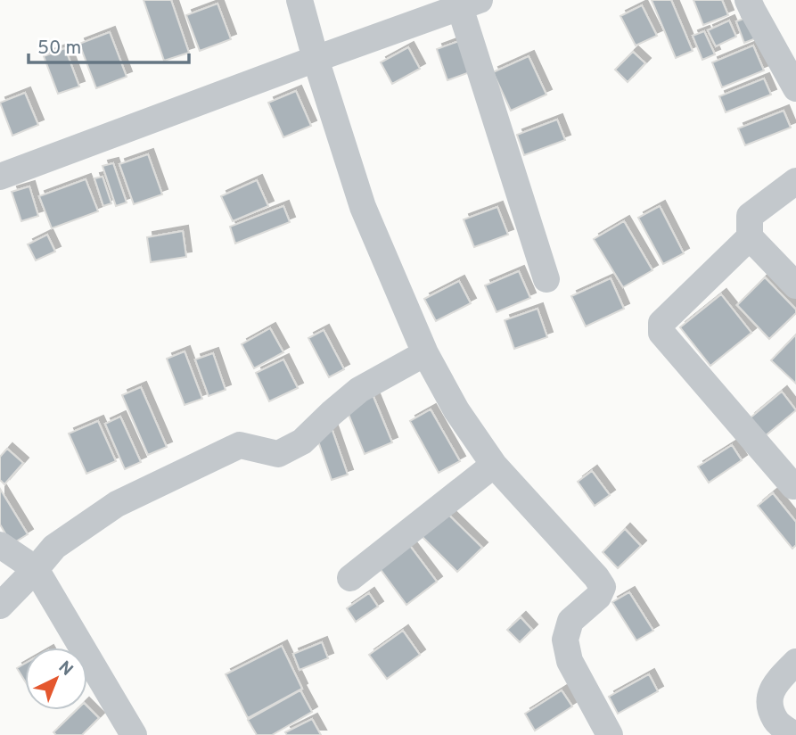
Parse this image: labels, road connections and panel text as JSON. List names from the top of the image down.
{
  "scale_bar": "50 m",
  "north": "top right"
}
